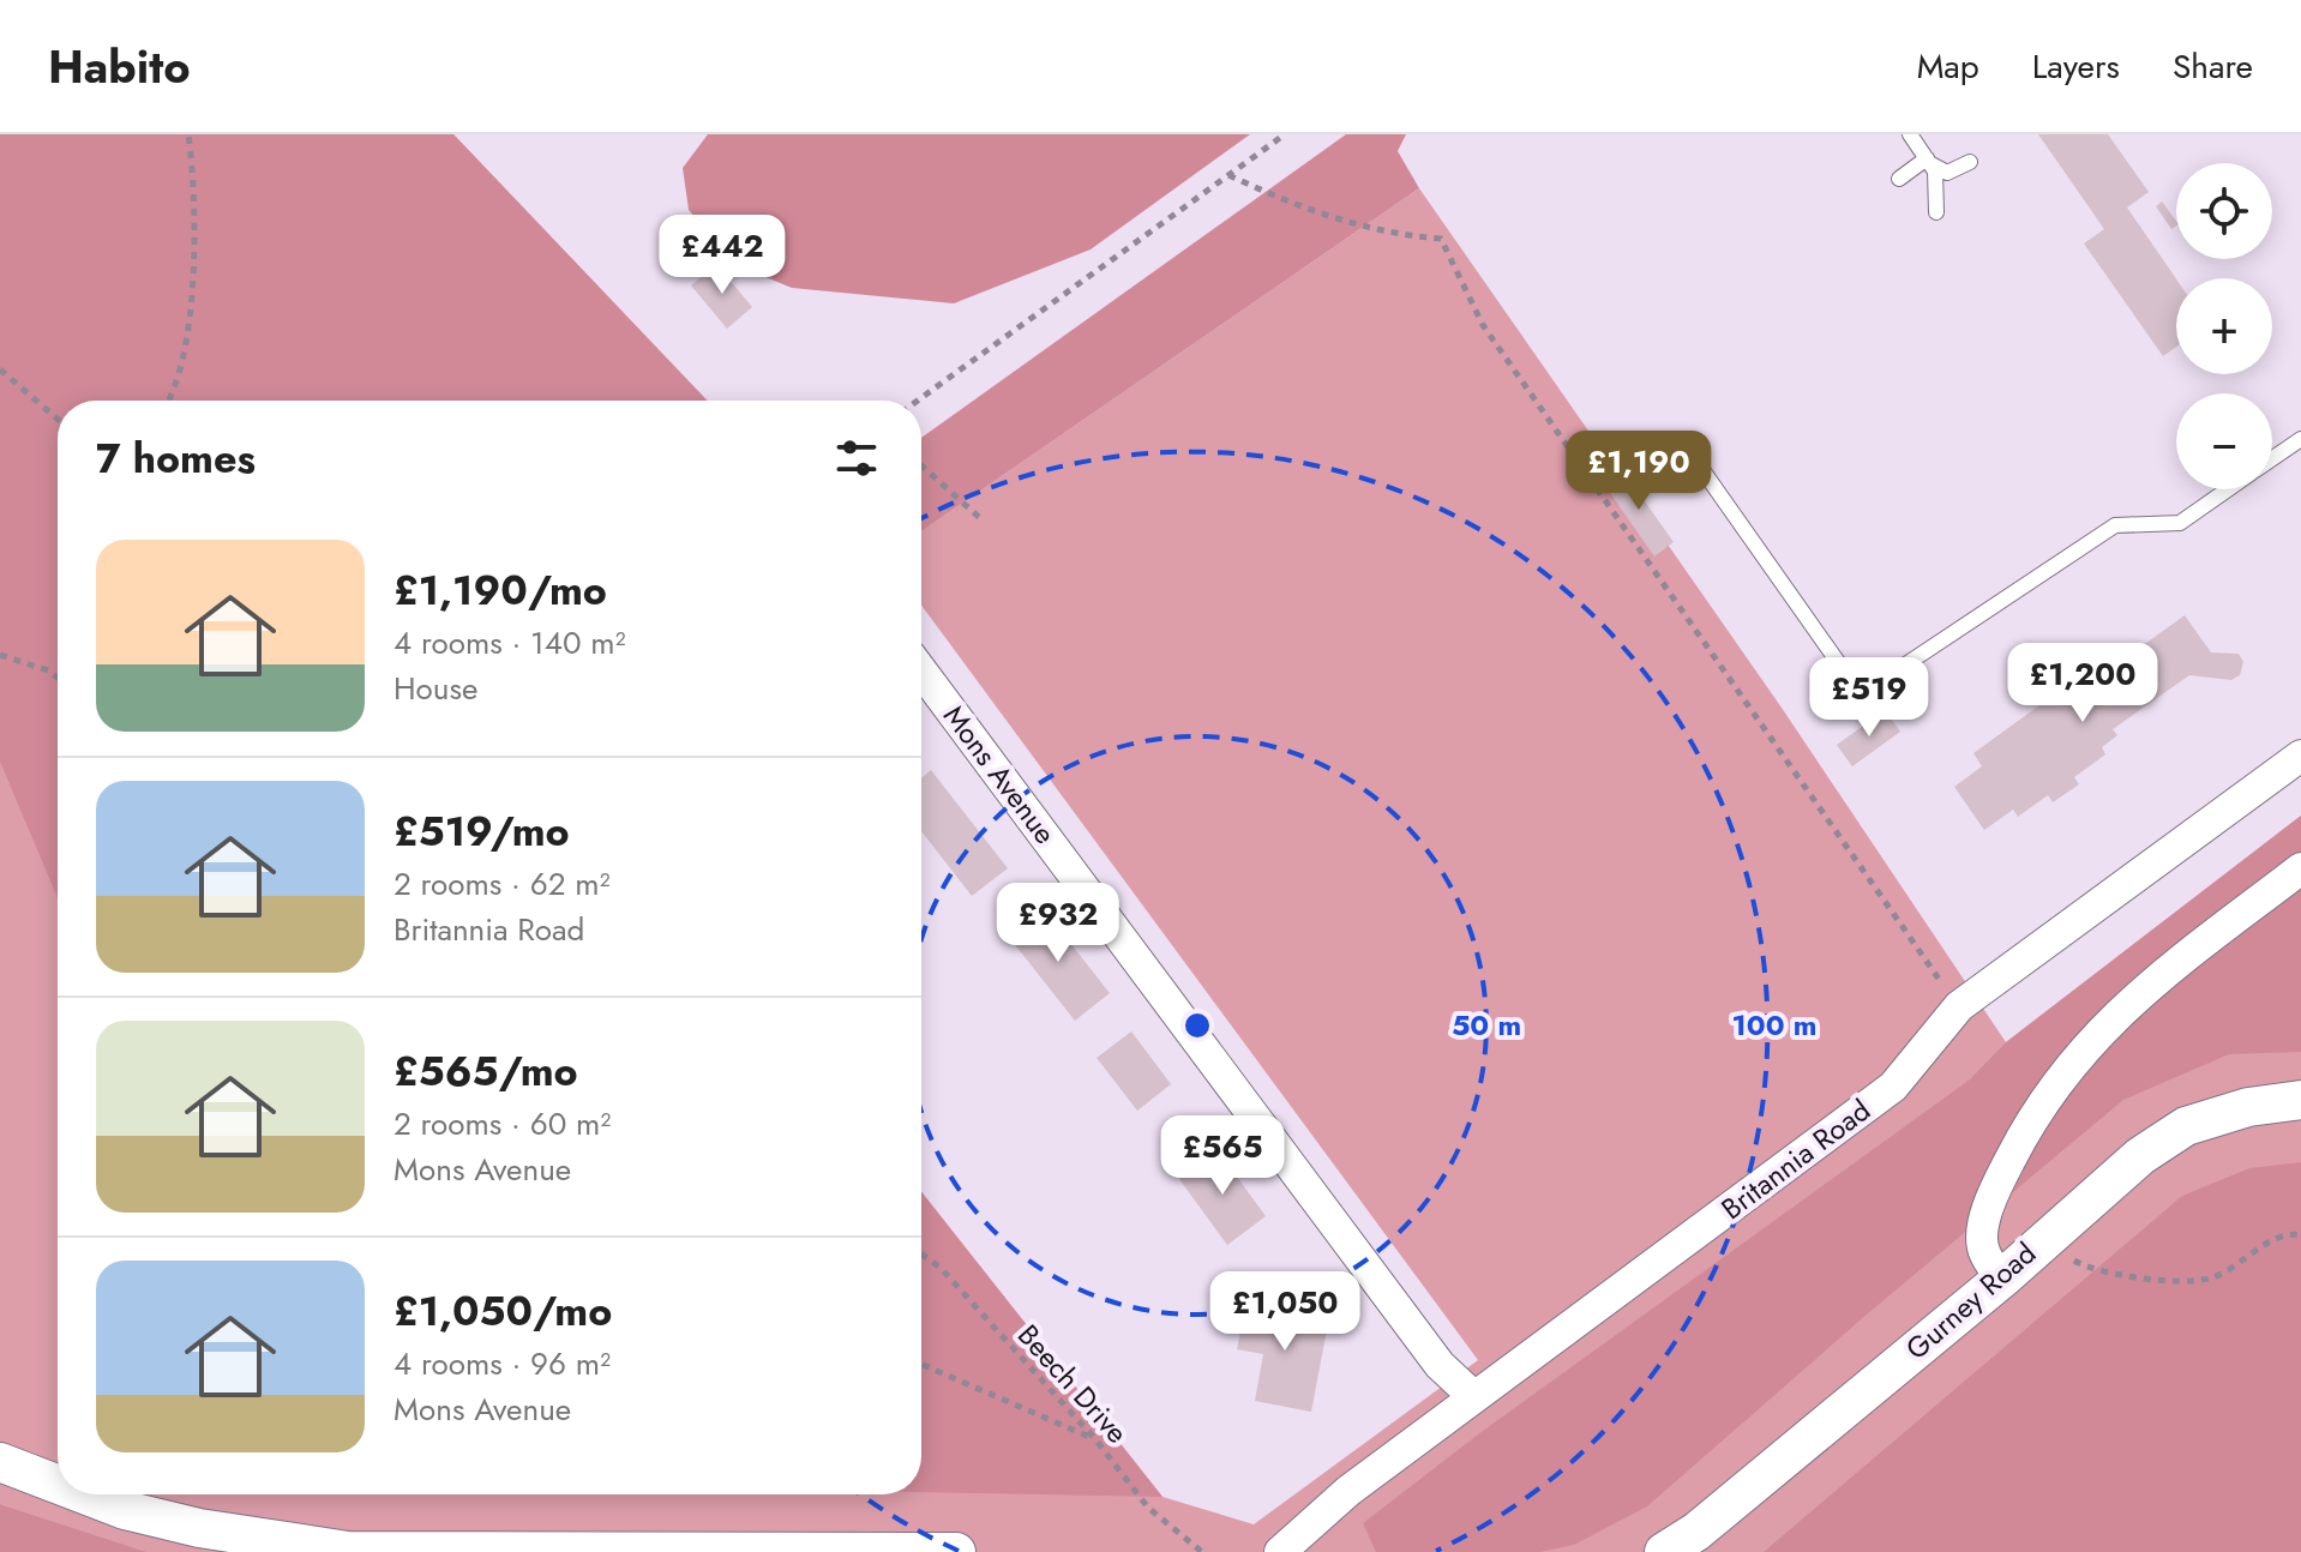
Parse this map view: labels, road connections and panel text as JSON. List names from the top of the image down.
{
  "streets": {
    "street": ["Mons Avenue", "Britannia Road", "Gurney Road"],
    "path": ["Beech Drive"]
  },
  "crossings": [
    ["Mons Avenue", "Britannia Road"]
  ],
  "page": {
    "header": "Habito",
    "nav": ["Map", "Layers", "Share"],
    "map_buttons": ["+", "−"],
    "price": [
      "£442",
      "£1,190",
      "£1,200",
      "£519",
      "£932",
      "£565",
      "£1,050"
    ],
    "heading": "7 homes",
    "list": [
      {
        "name": "£1,190/mo",
        "note": "4 rooms · 140 m² · House"
      },
      {
        "name": "£519/mo",
        "note": "2 rooms · 62 m² · Britannia Road"
      },
      {
        "name": "£565/mo",
        "note": "2 rooms · 60 m² · Mons Avenue"
      },
      {
        "name": "£1,050/mo",
        "note": "4 rooms · 96 m² · Mons Avenue"
      }
    ]
  },
  "rings": ["50 m", "100 m"]
}
